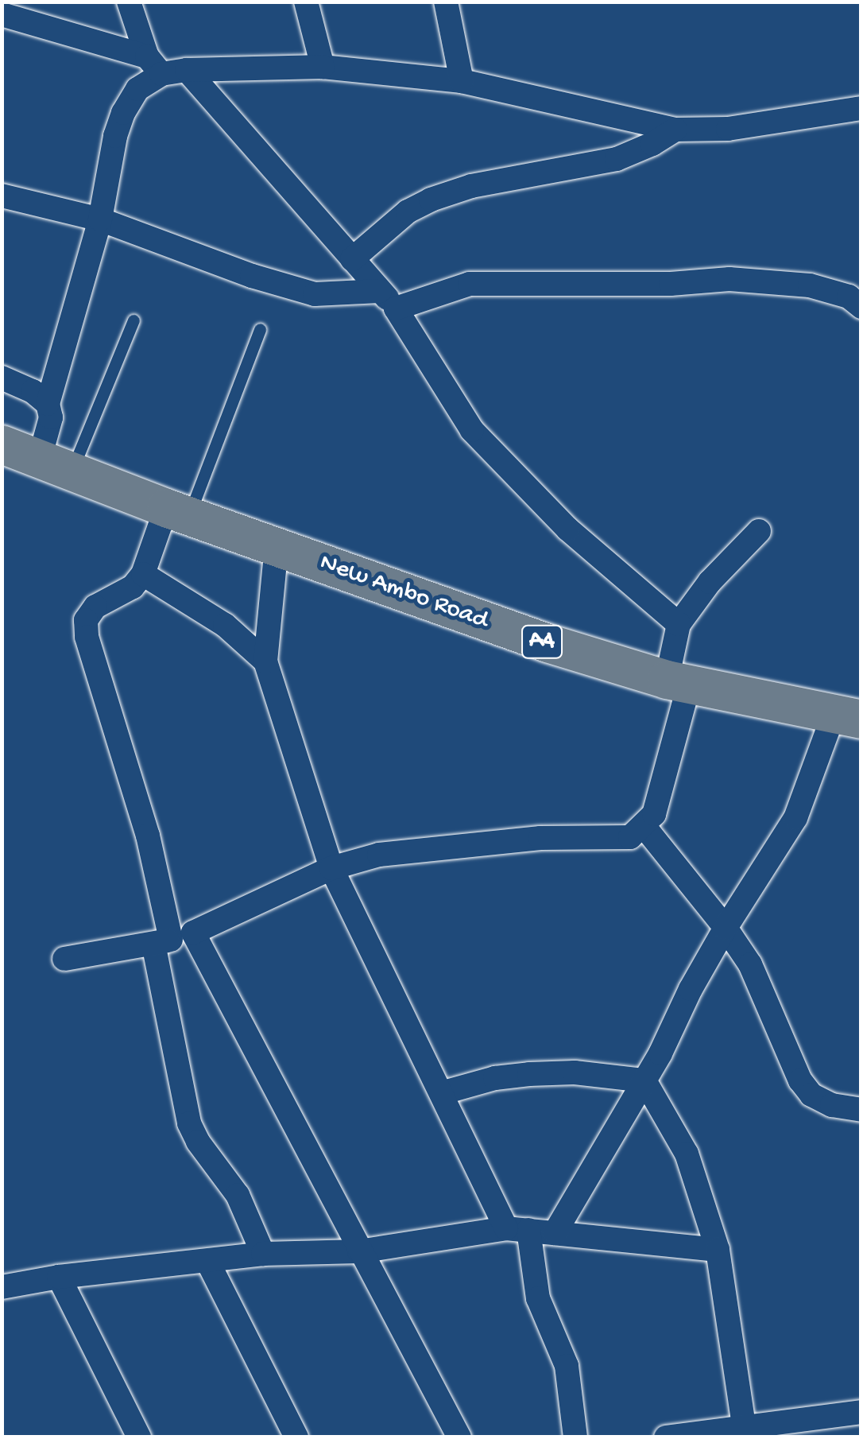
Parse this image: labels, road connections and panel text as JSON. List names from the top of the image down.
{
  "streets": {
    "main road": ["New Ambo Road", "A4"]
  }
}
